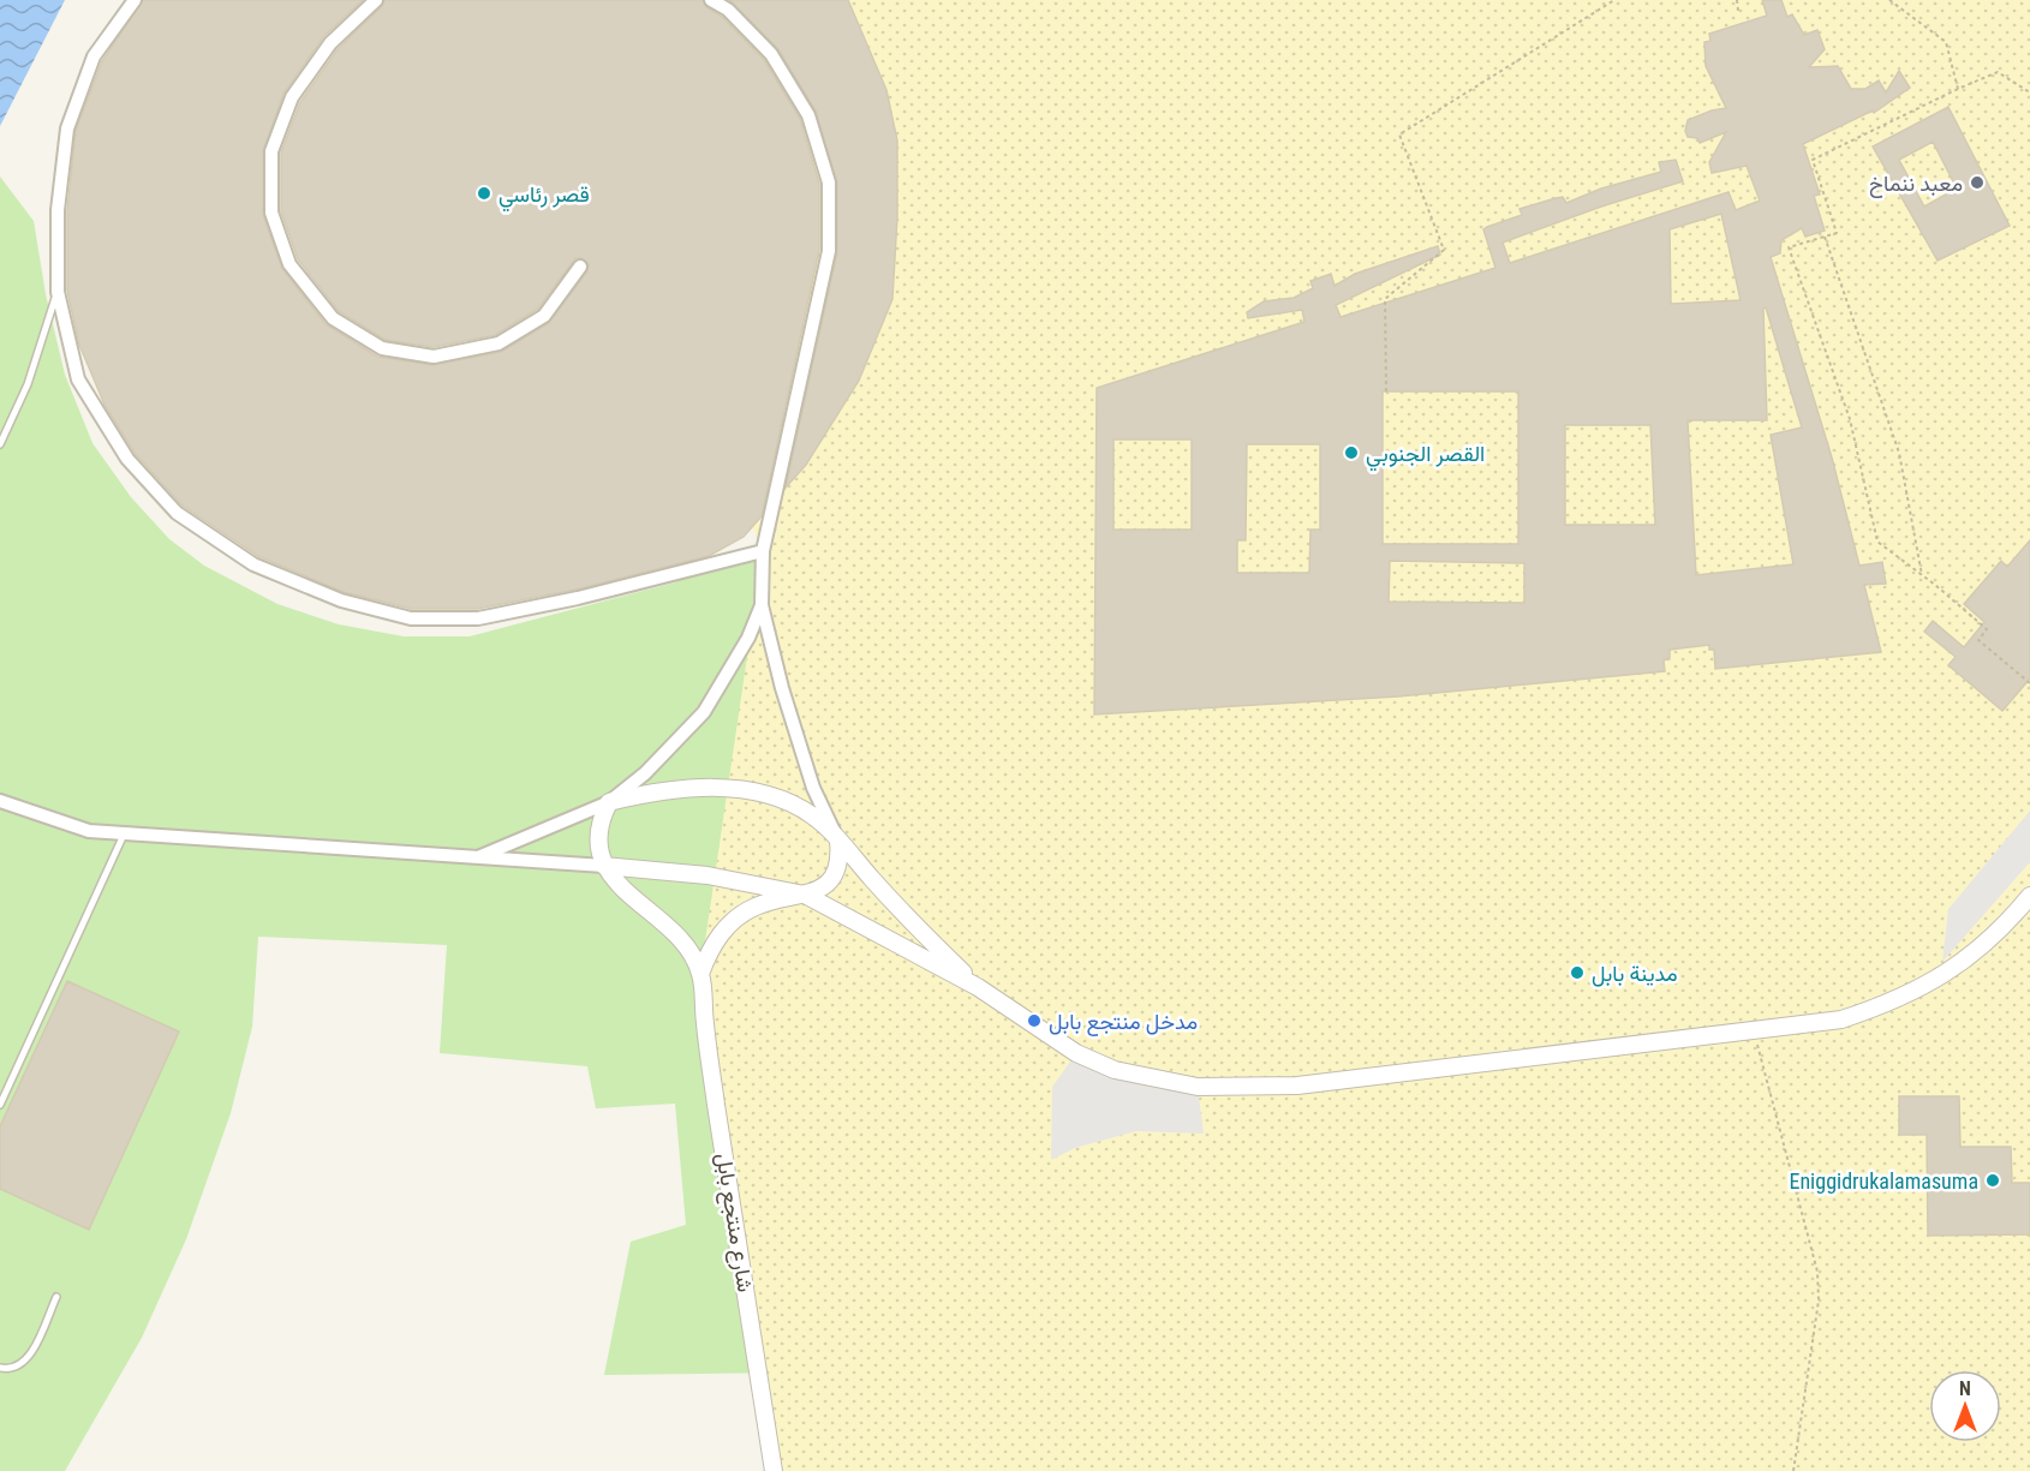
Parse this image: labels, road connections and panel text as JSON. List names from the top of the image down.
{
  "streets": {
    "street": ["شارع منتجع بابل"]
  },
  "places": [
    "معبد ننماخ",
    "قصر رئاسي",
    "القصر الجنوبي",
    "مدينة بابل",
    "مدخل منتجع بابل",
    "Eniggidrukalamasuma"
  ],
  "north": "top"
}
